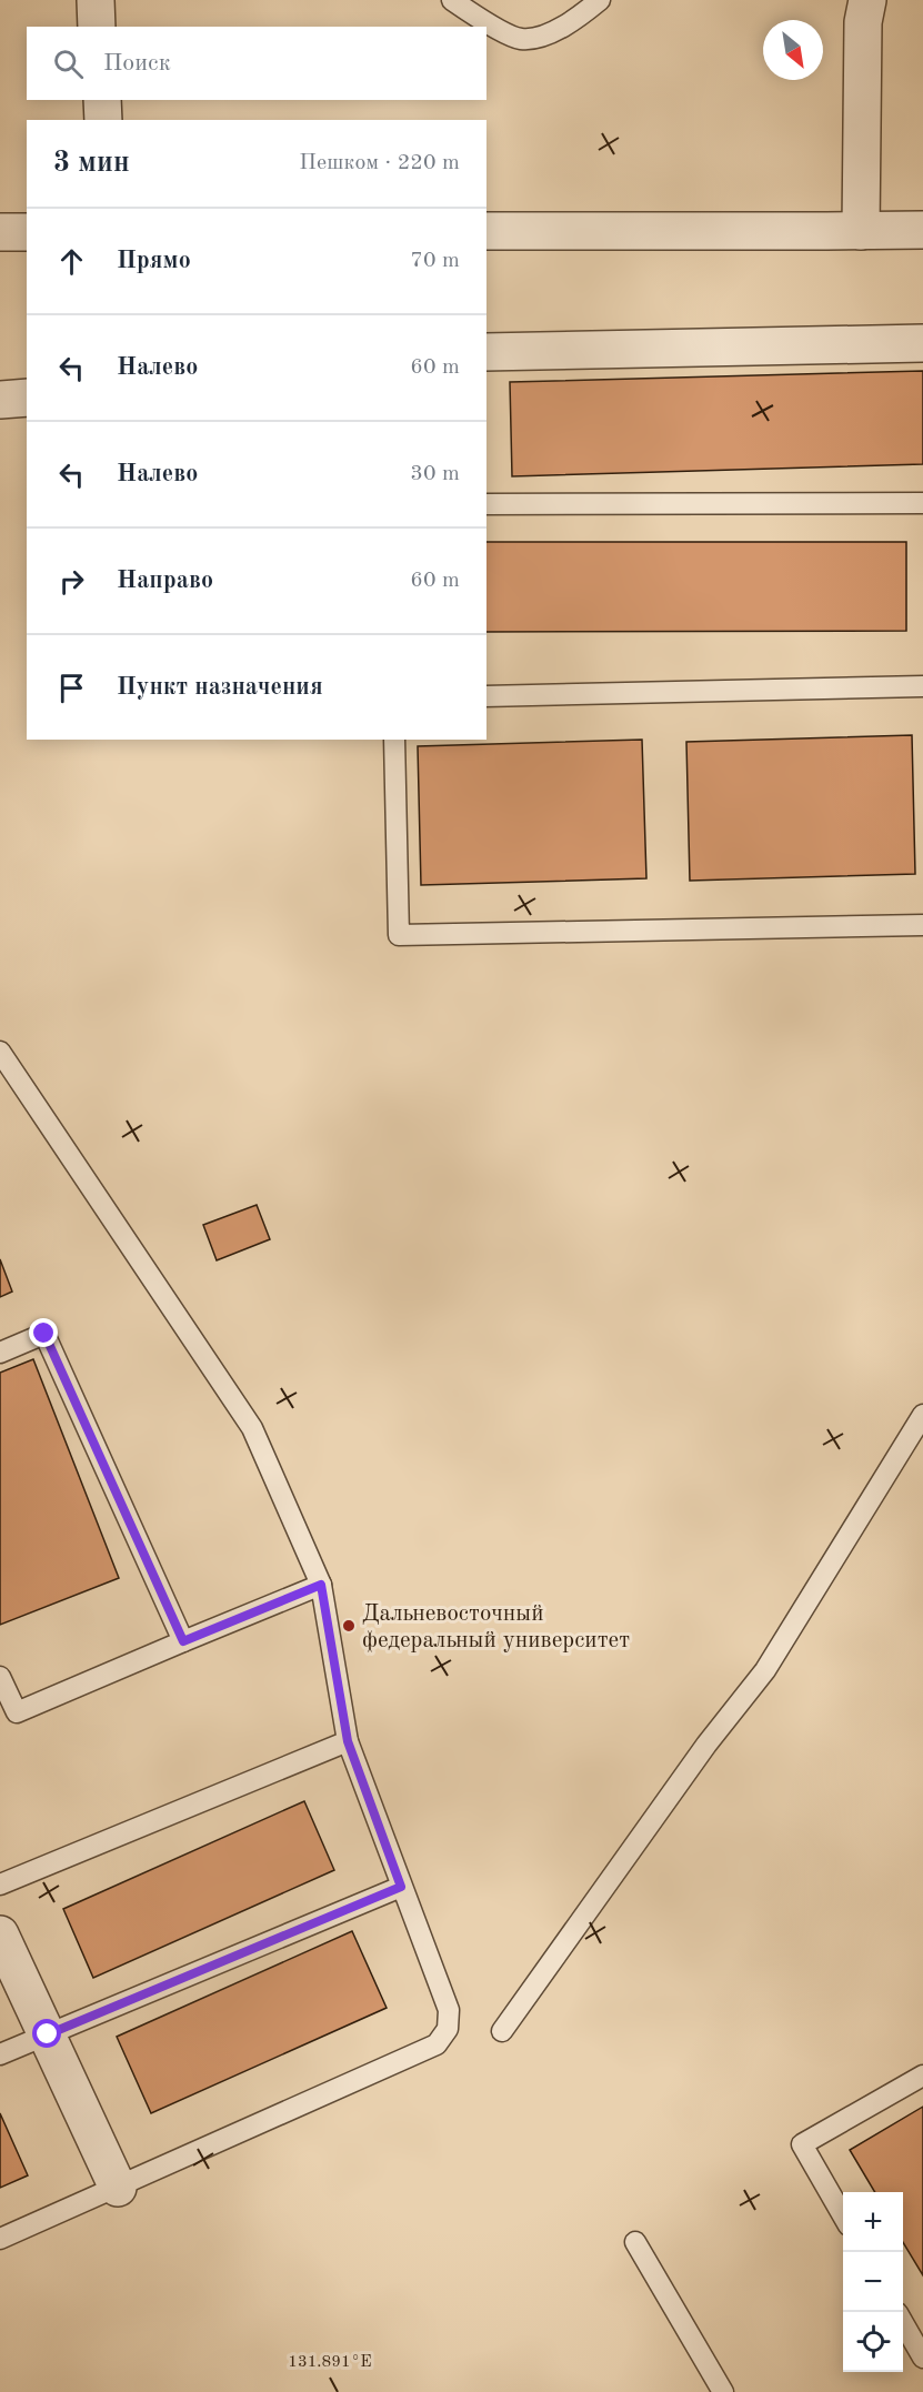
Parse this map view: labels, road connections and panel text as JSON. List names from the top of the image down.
{
  "places": ["Дальневосточный федеральный университет"],
  "north": "bottom right",
  "page": {
    "search": "Поиск",
    "heading": ["3 мин", "Пешком · 220 m"],
    "list": [
      ["Прямо", "70 m"],
      ["Налево", "60 m"],
      ["Налево", "30 m"],
      ["Направо", "60 m"],
      "Пункт назначения"
    ],
    "map_buttons": ["+", "−"]
  },
  "coordinates": ["131.891°E"]
}
